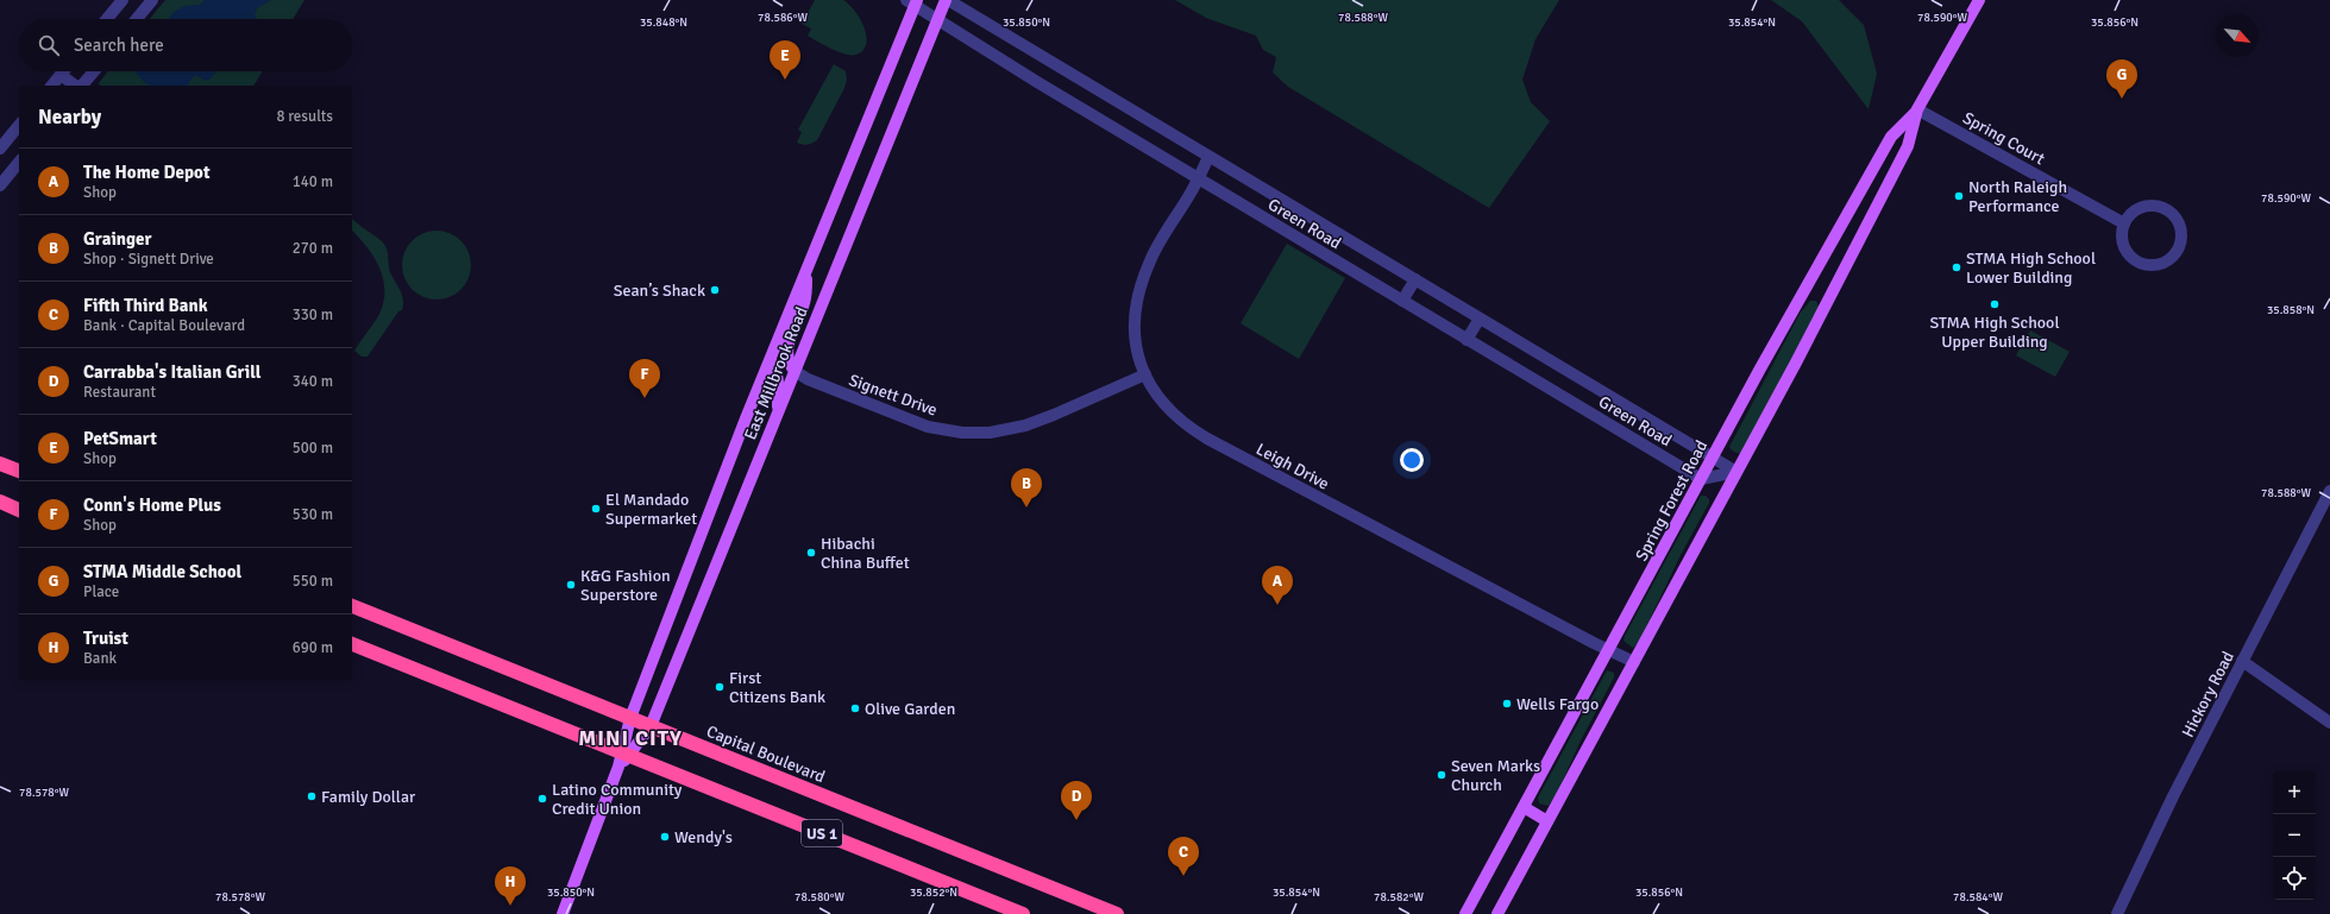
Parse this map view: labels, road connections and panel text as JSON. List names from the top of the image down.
{
  "streets": {
    "highway": ["Capital Boulevard", "US 1"],
    "main road": ["East Millbrook Road", "Spring Forest Road"],
    "street": [
      "Spring Court",
      "Green Road",
      "Signett Drive",
      "Leigh Drive",
      "Hickory Road"
    ]
  },
  "crossings": [
    ["Spring Court", "Spring Forest Road"],
    ["Green Road", "East Millbrook Road"],
    ["Green Road", "Leigh Drive"],
    ["Green Road", "Spring Forest Road"],
    ["East Millbrook Road", "Signett Drive"],
    ["East Millbrook Road", "Capital Boulevard"],
    ["East Millbrook Road", "US 1"],
    ["Signett Drive", "Leigh Drive"],
    ["Leigh Drive", "Spring Forest Road"]
  ],
  "districts": ["MINI CITY"],
  "places": [
    "North Raleigh Performance",
    "STMA High School Lower Building",
    "Sean’s Shack",
    "STMA High School Upper Building",
    "El Mandado Supermarket",
    "Hibachi China Buffet",
    "K&G Fashion Superstore",
    "First Citizens Bank",
    "Wells Fargo",
    "Olive Garden",
    "Seven Marks Church",
    "Family Dollar",
    "Latino Community Credit Union",
    "Wendy's"
  ],
  "north": "bottom right",
  "page": {
    "search": "Search here",
    "pins": [
      "E",
      "G",
      "F",
      "B",
      "A",
      "D",
      "C",
      "H"
    ],
    "heading": ["Nearby", "8 results"],
    "list": [
      {
        "mark": "A",
        "name": "The Home Depot",
        "note": "Shop",
        "value": "140 m"
      },
      {
        "mark": "B",
        "name": "Grainger",
        "note": "Shop · Signett Drive",
        "value": "270 m"
      },
      {
        "mark": "C",
        "name": "Fifth Third Bank",
        "note": "Bank · Capital Boulevard",
        "value": "330 m"
      },
      {
        "mark": "D",
        "name": "Carrabba's Italian Grill",
        "note": "Restaurant",
        "value": "340 m"
      },
      {
        "mark": "E",
        "name": "PetSmart",
        "note": "Shop",
        "value": "500 m"
      },
      {
        "mark": "F",
        "name": "Conn's Home Plus",
        "note": "Shop",
        "value": "530 m"
      },
      {
        "mark": "G",
        "name": "STMA Middle School",
        "note": "Place",
        "value": "550 m"
      },
      {
        "mark": "H",
        "name": "Truist",
        "note": "Bank",
        "value": "690 m"
      }
    ],
    "map_buttons": ["+", "−"]
  },
  "coordinates": [
    "78.586°W",
    "78.588°W",
    "78.590°W",
    "35.848°N",
    "35.850°N",
    "35.854°N",
    "35.856°N",
    "35.858°N",
    "78.578°W",
    "35.852°N",
    "78.580°W",
    "78.582°W",
    "78.584°W"
  ]
}
